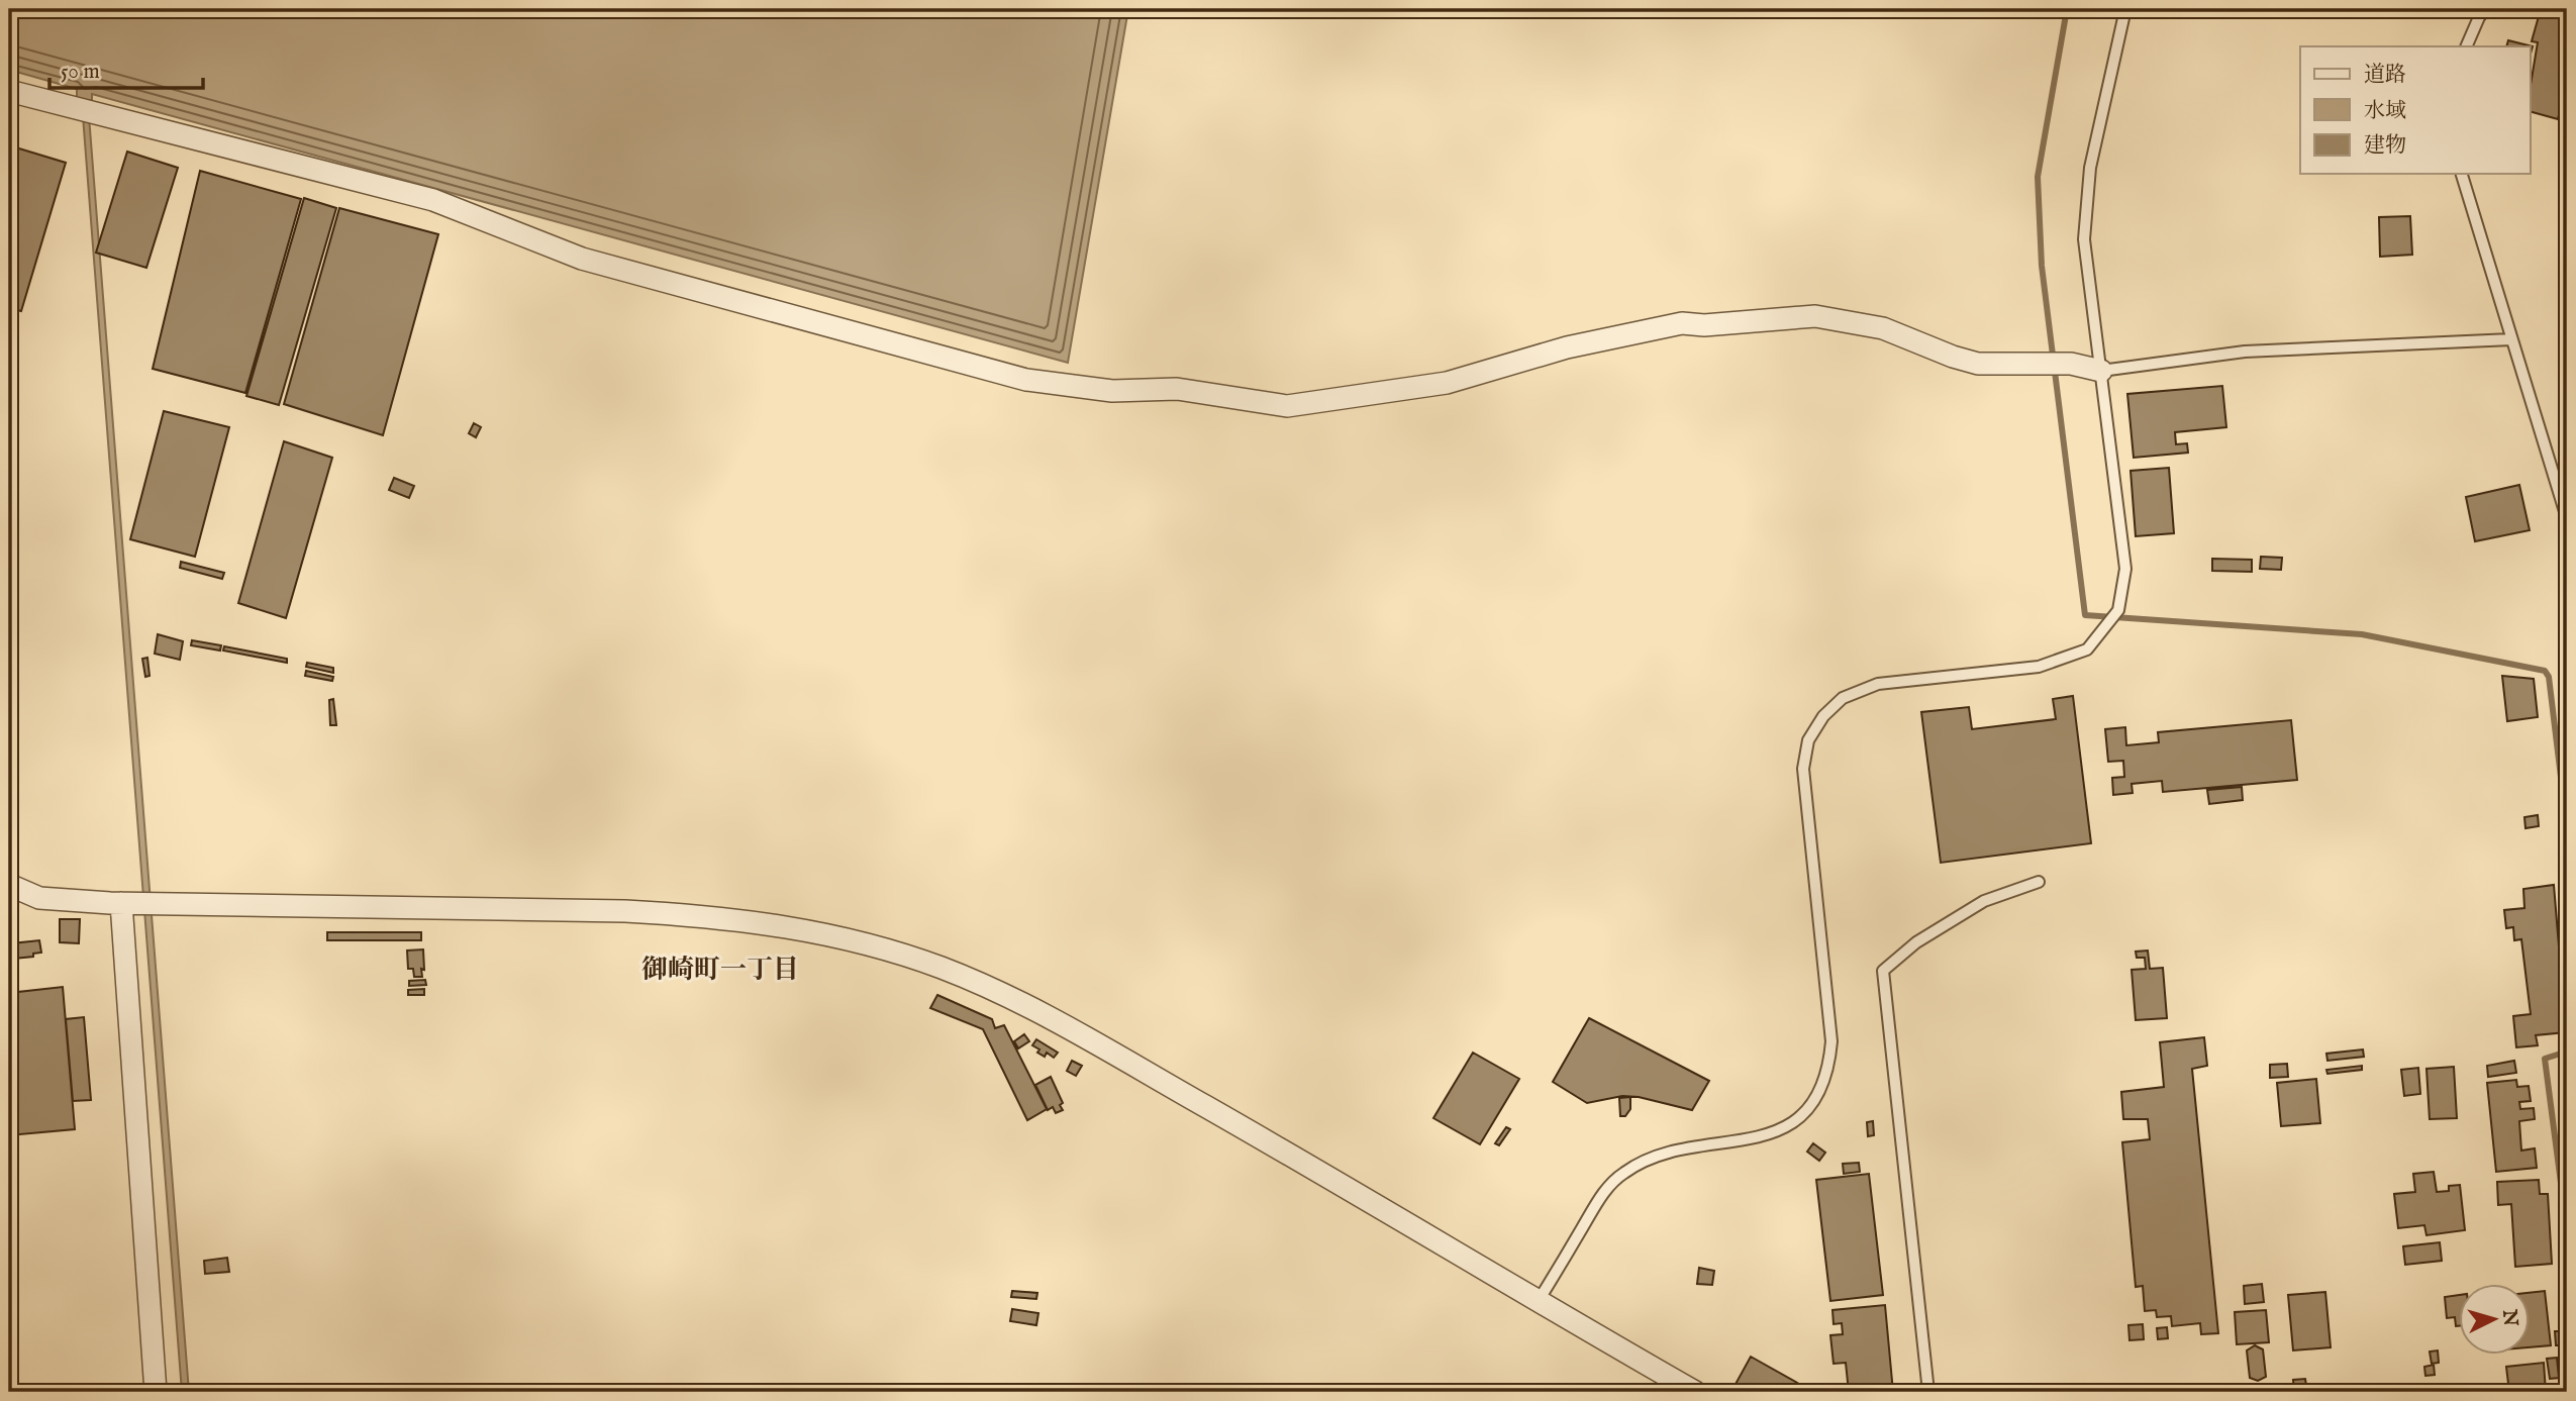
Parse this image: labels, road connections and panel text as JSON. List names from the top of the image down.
{
  "districts": ["御崎町一丁目"],
  "legend": ["道路", "水域", "建物"],
  "scale_bar": "50 m",
  "north": "right"
}
